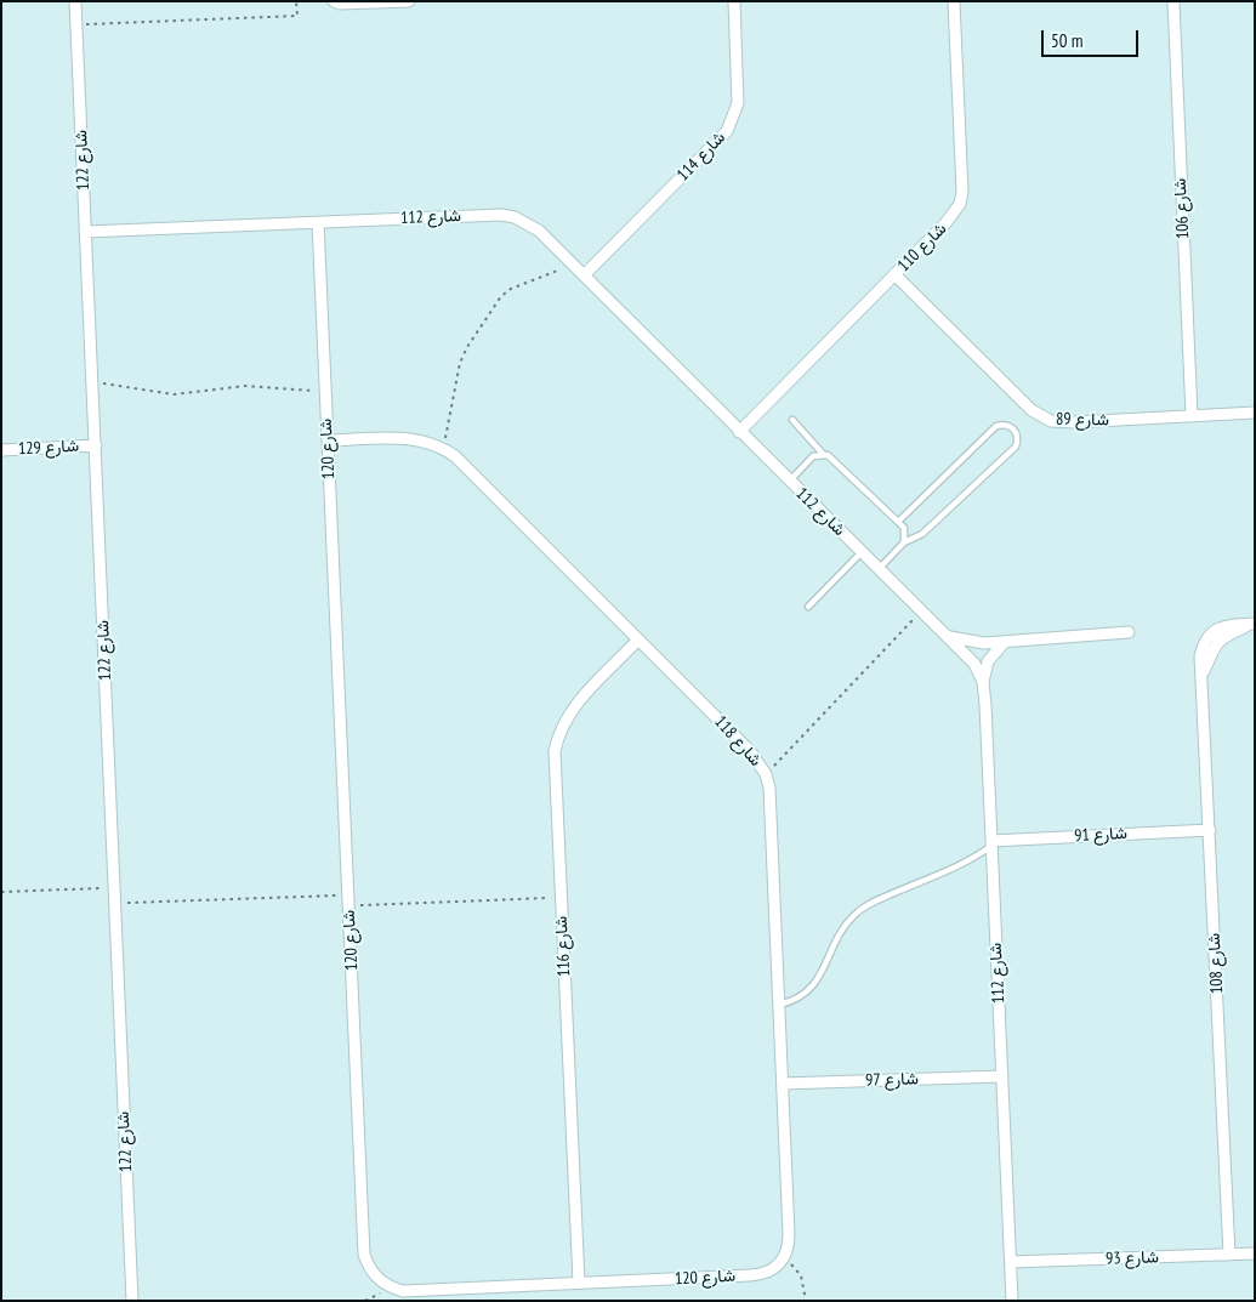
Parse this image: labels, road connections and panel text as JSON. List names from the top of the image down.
{
  "streets": {
    "street": [
      "شارع 114",
      "شارع 122",
      "شارع 106",
      "شارع 112",
      "شارع 110",
      "شارع 89",
      "شارع 129",
      "شارع 120",
      "شارع 118",
      "شارع 91",
      "شارع 116",
      "شارع 108",
      "شارع 97",
      "شارع 93"
    ]
  },
  "crossings": [
    ["شارع 114", "شارع 112"],
    ["شارع 122", "شارع 112"],
    ["شارع 122", "شارع 129"],
    ["شارع 106", "شارع 89"],
    ["شارع 112", "شارع 110"],
    ["شارع 112", "شارع 120"],
    ["شارع 112", "شارع 91"],
    ["شارع 112", "شارع 97"],
    ["شارع 112", "شارع 93"],
    ["شارع 110", "شارع 89"],
    ["شارع 120", "شارع 118"],
    ["شارع 120", "شارع 116"],
    ["شارع 118", "شارع 116"],
    ["شارع 118", "شارع 97"],
    ["شارع 91", "شارع 108"],
    ["شارع 108", "شارع 93"]
  ],
  "scale_bar": "50 m"
}
